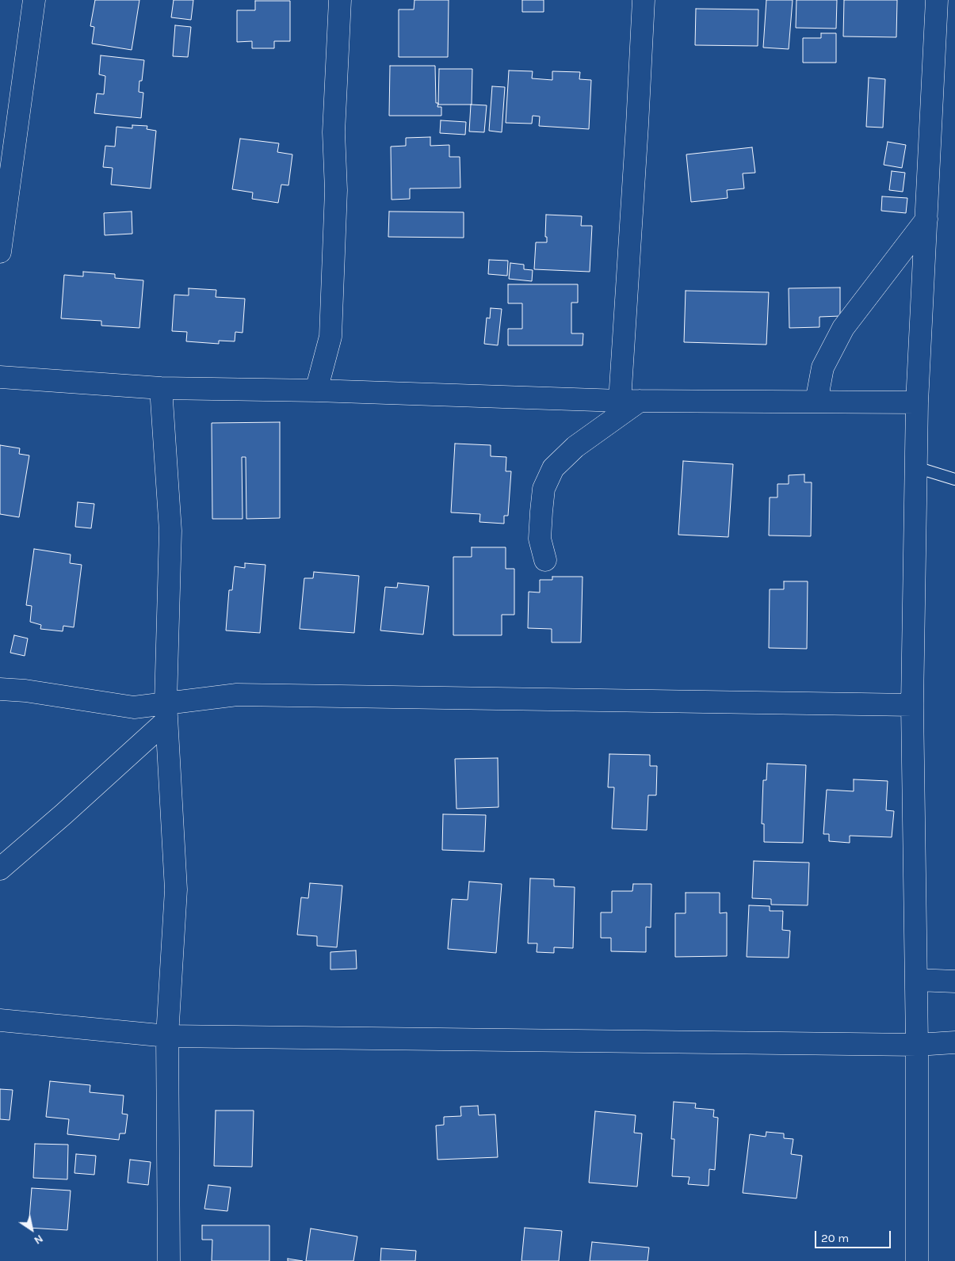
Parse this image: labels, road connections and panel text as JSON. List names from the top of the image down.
{
  "scale_bar": "20 m",
  "north": "bottom right"
}
